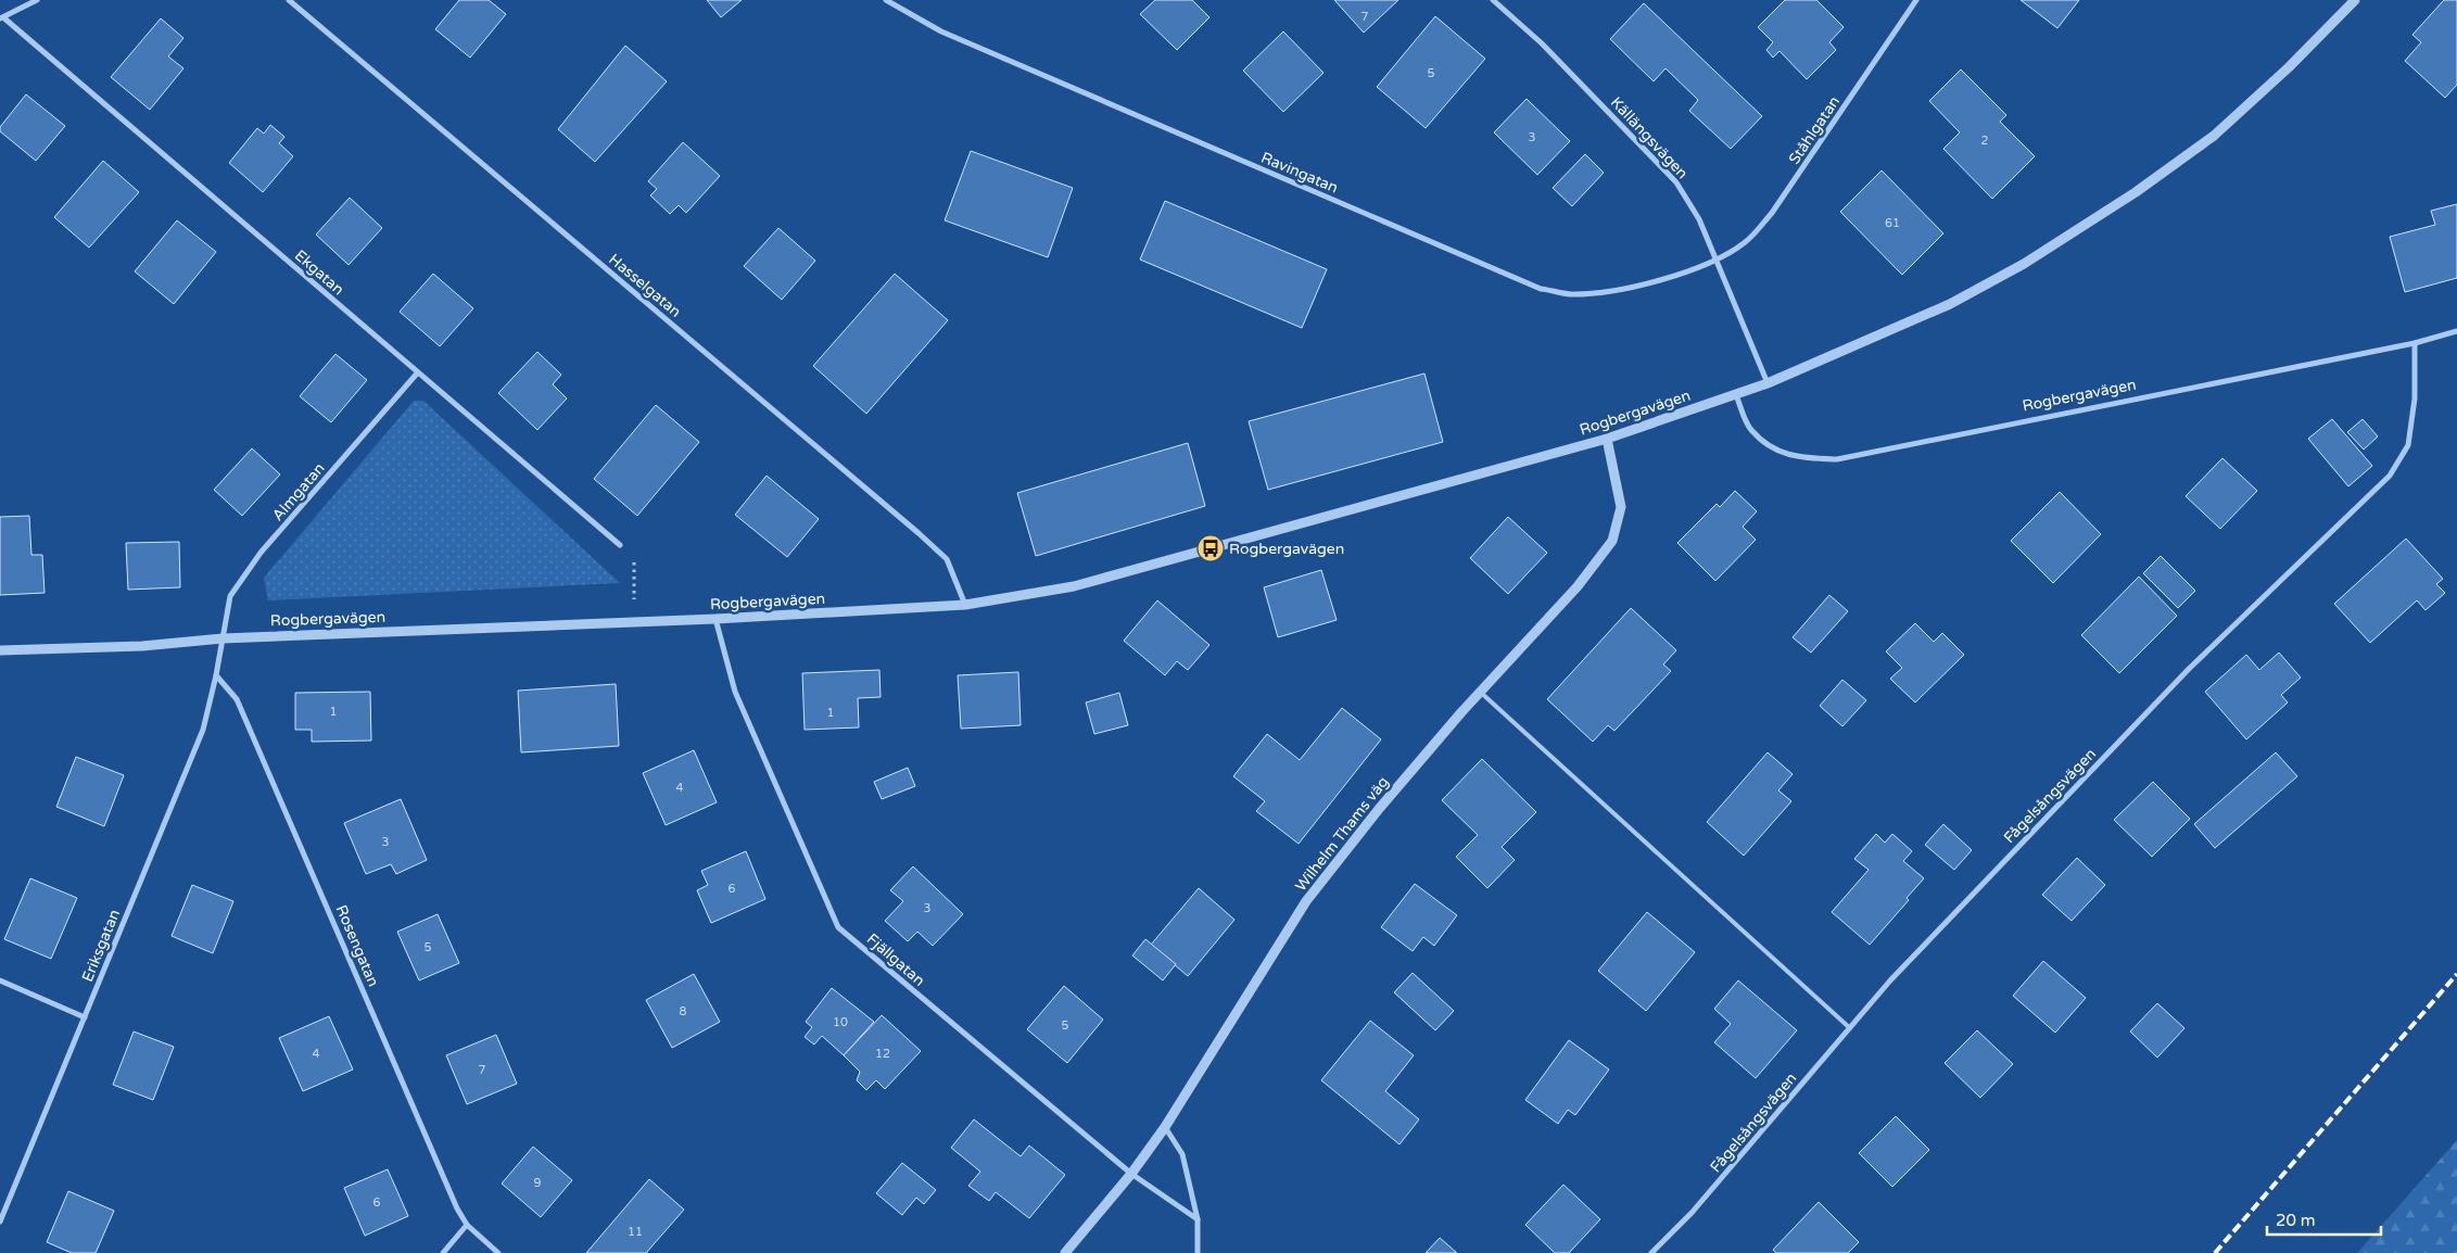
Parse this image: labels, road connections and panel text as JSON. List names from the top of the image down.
{
  "streets": {
    "street": [
      "Ståhlgatan",
      "Källängsvägen",
      "Ravingatan",
      "Ekgatan",
      "Hasselgatan",
      "Rogbergavägen",
      "Almgatan",
      "Fågelsångsvägen",
      "Wilhelm Thams väg",
      "Eriksgatan",
      "Rosengatan",
      "Fjällgatan"
    ]
  },
  "crossings": [
    ["Ståhlgatan", "Källängsvägen"],
    ["Ståhlgatan", "Ravingatan"],
    ["Källängsvägen", "Ravingatan"],
    ["Källängsvägen", "Rogbergavägen"],
    ["Ekgatan", "Almgatan"],
    ["Hasselgatan", "Rogbergavägen"],
    ["Rogbergavägen", "Almgatan"],
    ["Rogbergavägen", "Fågelsångsvägen"],
    ["Rogbergavägen", "Wilhelm Thams väg"],
    ["Rogbergavägen", "Fjällgatan"],
    ["Wilhelm Thams väg", "Fjällgatan"],
    ["Eriksgatan", "Rosengatan"]
  ],
  "places": {
    "bus stop": ["Rogbergavägen"]
  },
  "house_numbers": [
    "7",
    "5",
    "3",
    "2",
    "61",
    "1",
    "1",
    "4",
    "3",
    "6",
    "3",
    "5",
    "8",
    "10",
    "5",
    "4",
    "12",
    "7",
    "9",
    "6",
    "11"
  ],
  "scale_bar": "20 m"
}
